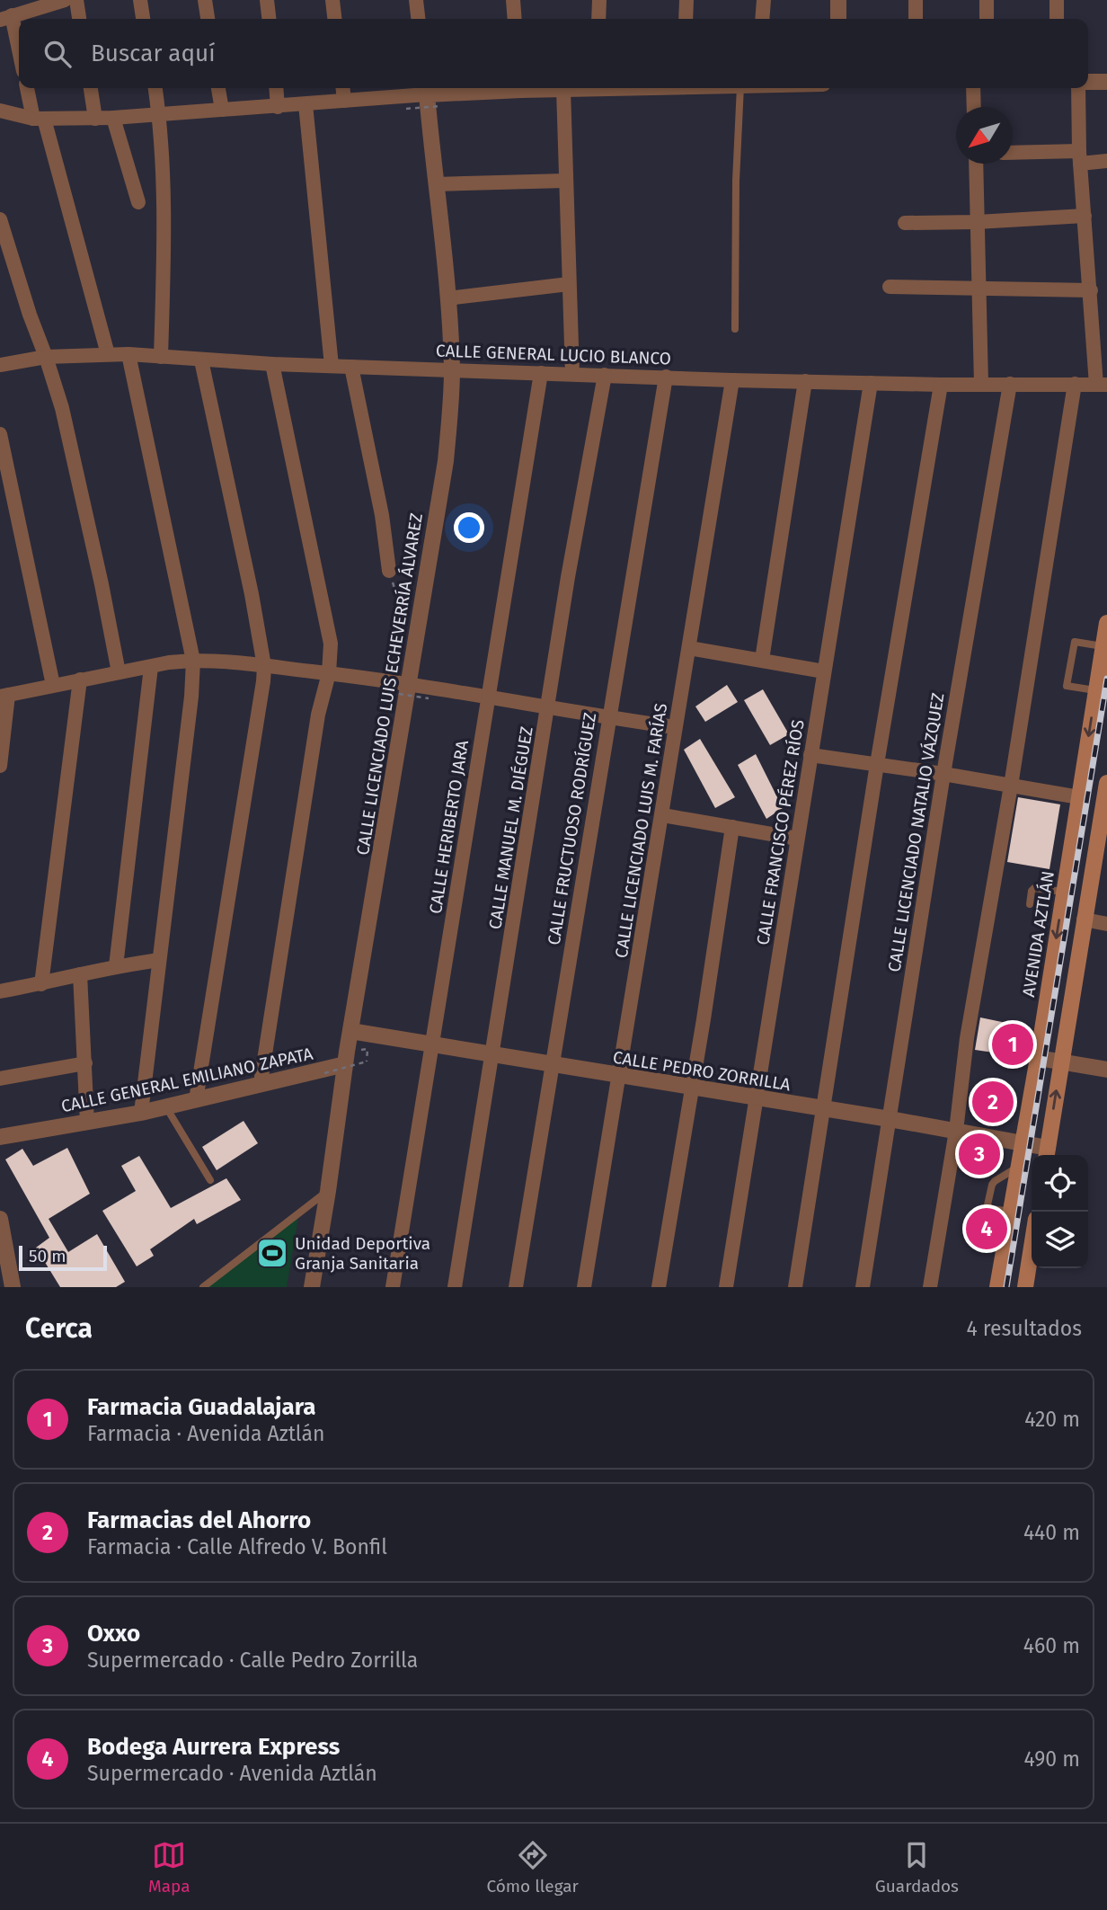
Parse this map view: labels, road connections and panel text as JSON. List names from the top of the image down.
{
  "streets": {
    "main road": ["AVENIDA AZTLÁN"],
    "street": [
      "CALLE GENERAL LUCIO BLANCO",
      "CALLE LICENCIADO LUIS ECHEVERRÍA ÁLVAREZ",
      "CALLE HERIBERTO JARA",
      "CALLE MANUEL M. DIÉGUEZ",
      "CALLE FRUCTUOSO RODRÍGUEZ",
      "CALLE LICENCIADO LUIS M. FARÍAS",
      "CALLE FRANCISCO PÉREZ RÍOS",
      "CALLE LICENCIADO NATALIO VÁZQUEZ",
      "CALLE PEDRO ZORRILLA",
      "CALLE GENERAL EMILIANO ZAPATA"
    ]
  },
  "crossings": [
    ["CALLE GENERAL LUCIO BLANCO", "CALLE LICENCIADO LUIS ECHEVERRÍA ÁLVAREZ"],
    ["CALLE GENERAL LUCIO BLANCO", "CALLE HERIBERTO JARA"],
    ["CALLE GENERAL LUCIO BLANCO", "CALLE MANUEL M. DIÉGUEZ"],
    ["CALLE GENERAL LUCIO BLANCO", "CALLE FRUCTUOSO RODRÍGUEZ"],
    ["CALLE GENERAL LUCIO BLANCO", "CALLE LICENCIADO LUIS M. FARÍAS"],
    ["CALLE GENERAL LUCIO BLANCO", "CALLE FRANCISCO PÉREZ RÍOS"],
    ["CALLE GENERAL LUCIO BLANCO", "CALLE LICENCIADO NATALIO VÁZQUEZ"],
    ["CALLE LICENCIADO LUIS ECHEVERRÍA ÁLVAREZ", "CALLE PEDRO ZORRILLA"],
    ["CALLE LICENCIADO LUIS ECHEVERRÍA ÁLVAREZ", "CALLE GENERAL EMILIANO ZAPATA"],
    ["CALLE HERIBERTO JARA", "CALLE PEDRO ZORRILLA"],
    ["CALLE MANUEL M. DIÉGUEZ", "CALLE PEDRO ZORRILLA"],
    ["CALLE FRUCTUOSO RODRÍGUEZ", "CALLE PEDRO ZORRILLA"],
    ["CALLE LICENCIADO LUIS M. FARÍAS", "CALLE PEDRO ZORRILLA"],
    ["CALLE FRANCISCO PÉREZ RÍOS", "CALLE PEDRO ZORRILLA"],
    ["CALLE LICENCIADO NATALIO VÁZQUEZ", "CALLE PEDRO ZORRILLA"],
    ["AVENIDA AZTLÁN", "CALLE PEDRO ZORRILLA"]
  ],
  "places": {
    "sports": ["Unidad Deportiva Granja Sanitaria"]
  },
  "scale_bar": "50 m",
  "north": "bottom left",
  "page": {
    "search": "Buscar aquí",
    "pins": [
      "1",
      "2",
      "3",
      "4"
    ],
    "scale": "50 m",
    "heading": ["Cerca", "4 resultados"],
    "list": [
      {
        "mark": "1",
        "name": "Farmacia Guadalajara",
        "note": "Farmacia · Avenida Aztlán",
        "value": "420 m"
      },
      {
        "mark": "2",
        "name": "Farmacias del Ahorro",
        "note": "Farmacia · Calle Alfredo V. Bonfil",
        "value": "440 m"
      },
      {
        "mark": "3",
        "name": "Oxxo",
        "note": "Supermercado · Calle Pedro Zorrilla",
        "value": "460 m"
      },
      {
        "mark": "4",
        "name": "Bodega Aurrera Express",
        "note": "Supermercado · Avenida Aztlán",
        "value": "490 m"
      }
    ],
    "nav": ["Mapa", "Cómo llegar", "Guardados"]
  }
}
